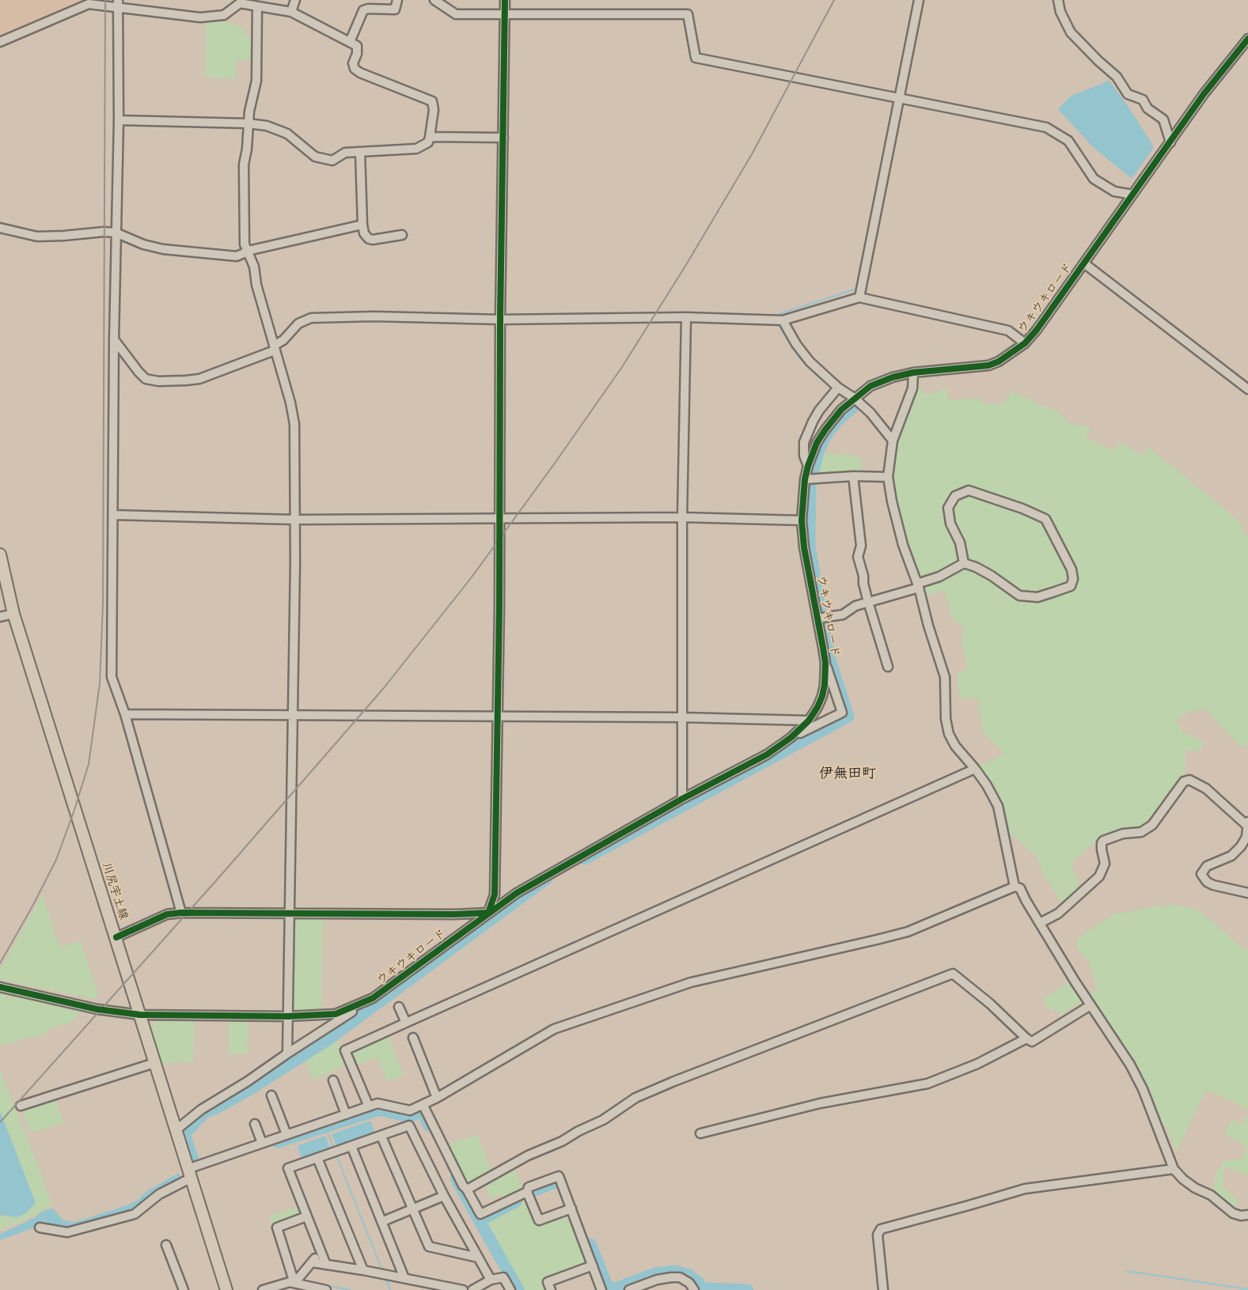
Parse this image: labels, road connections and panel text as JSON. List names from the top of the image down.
{
  "streets": {
    "main road": ["川尻宇土線"],
    "street": ["ウキウキロード"]
  },
  "crossings": [
    ["ウキウキロード", "川尻宇土線"]
  ],
  "districts": ["伊無田町"]
}
